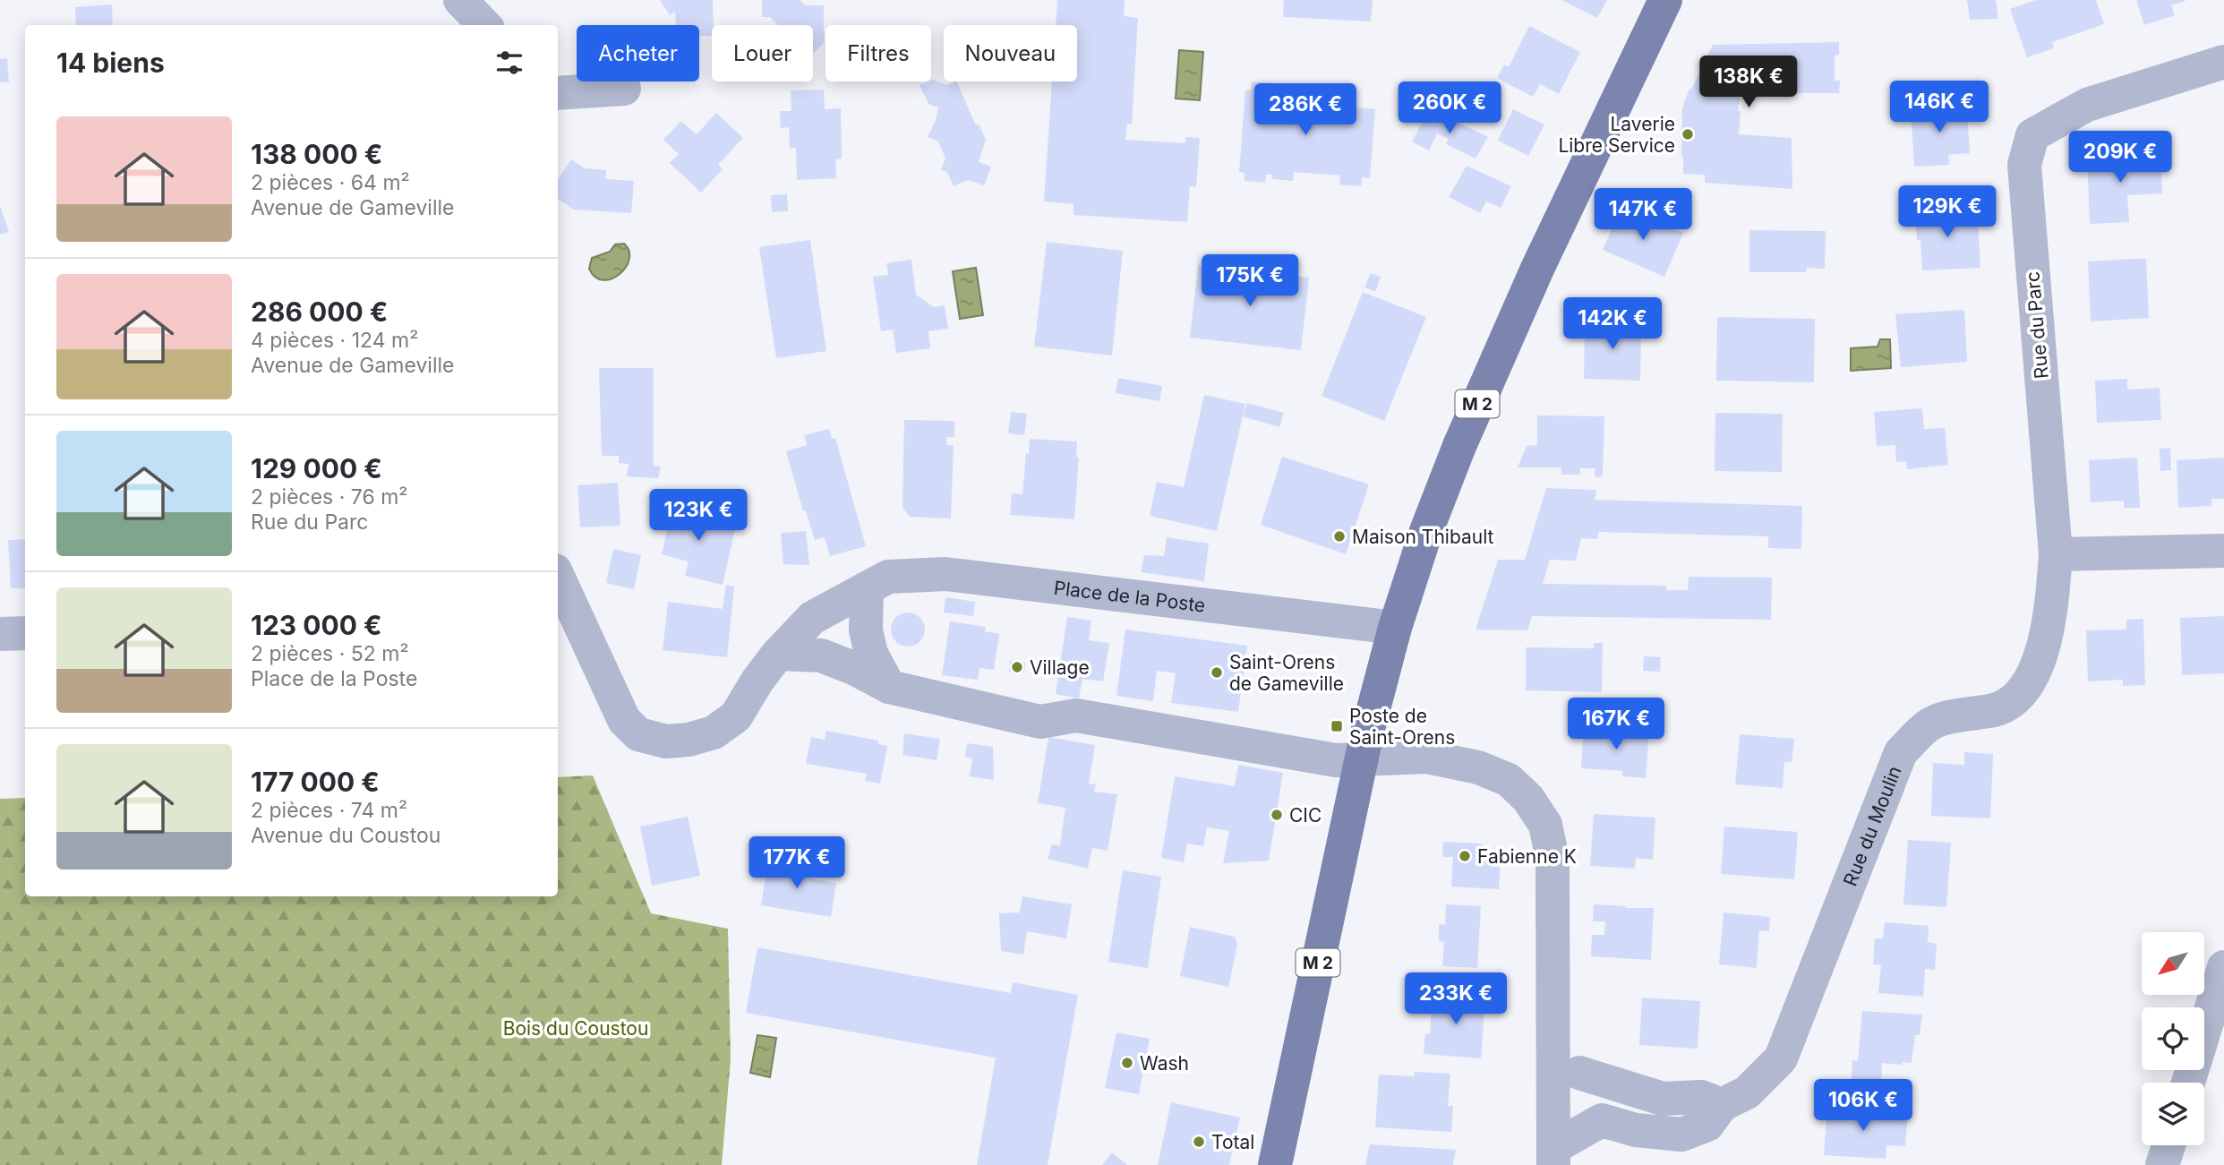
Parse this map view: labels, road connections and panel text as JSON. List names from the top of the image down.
{
  "streets": {
    "main road": ["M 2"],
    "street": ["Rue du Parc", "Place de la Poste", "Rue du Moulin"]
  },
  "crossings": [
    ["Rue du Parc", "Rue du Moulin"],
    ["M 2", "Place de la Poste"]
  ],
  "parks": ["Bois du Coustou"],
  "places": {
    "other": [
      "Laverie Libre Service",
      "Maison Thibault",
      "Village",
      "Saint-Orens de Gameville",
      "CIC",
      "Fabienne K",
      "Wash",
      "Total"
    ],
    "transit": ["Poste de Saint-Orens"]
  },
  "north": "bottom left",
  "page": {
    "chip": [
      "Acheter",
      "Louer",
      "Filtres",
      "Nouveau"
    ],
    "heading": "14 biens",
    "price": [
      "138K €",
      "146K €",
      "260K €",
      "286K €",
      "209K €",
      "129K €",
      "147K €",
      "175K €",
      "142K €",
      "123K €",
      "167K €",
      "177K €",
      "233K €",
      "106K €"
    ],
    "list": [
      {
        "name": "138 000 €",
        "note": "2 pièces · 64 m² · Avenue de Gameville"
      },
      {
        "name": "286 000 €",
        "note": "4 pièces · 124 m² · Avenue de Gameville"
      },
      {
        "name": "129 000 €",
        "note": "2 pièces · 76 m² · Rue du Parc"
      },
      {
        "name": "123 000 €",
        "note": "2 pièces · 52 m² · Place de la Poste"
      },
      {
        "name": "177 000 €",
        "note": "2 pièces · 74 m² · Avenue du Coustou"
      }
    ]
  }
}
